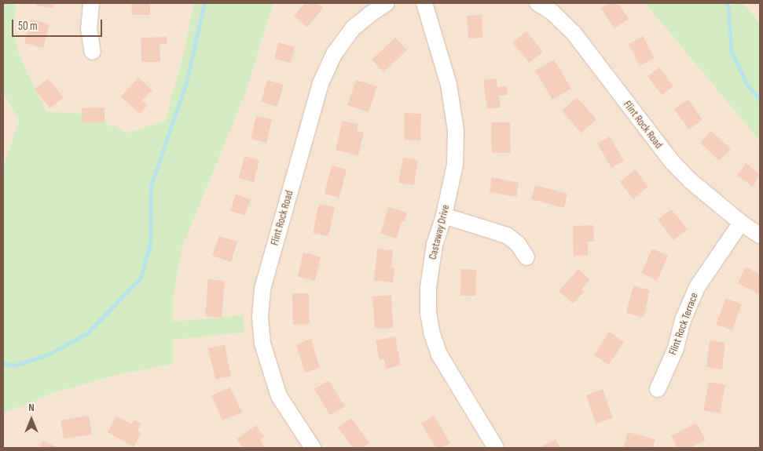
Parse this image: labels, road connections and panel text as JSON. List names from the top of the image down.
{
  "streets": {
    "street": ["Flint Rock Road", "Castaway Drive", "Flint Rock Terrace"]
  },
  "crossings": [
    ["Flint Rock Road", "Flint Rock Terrace"]
  ],
  "scale_bar": "50 m",
  "north": "top"
}
